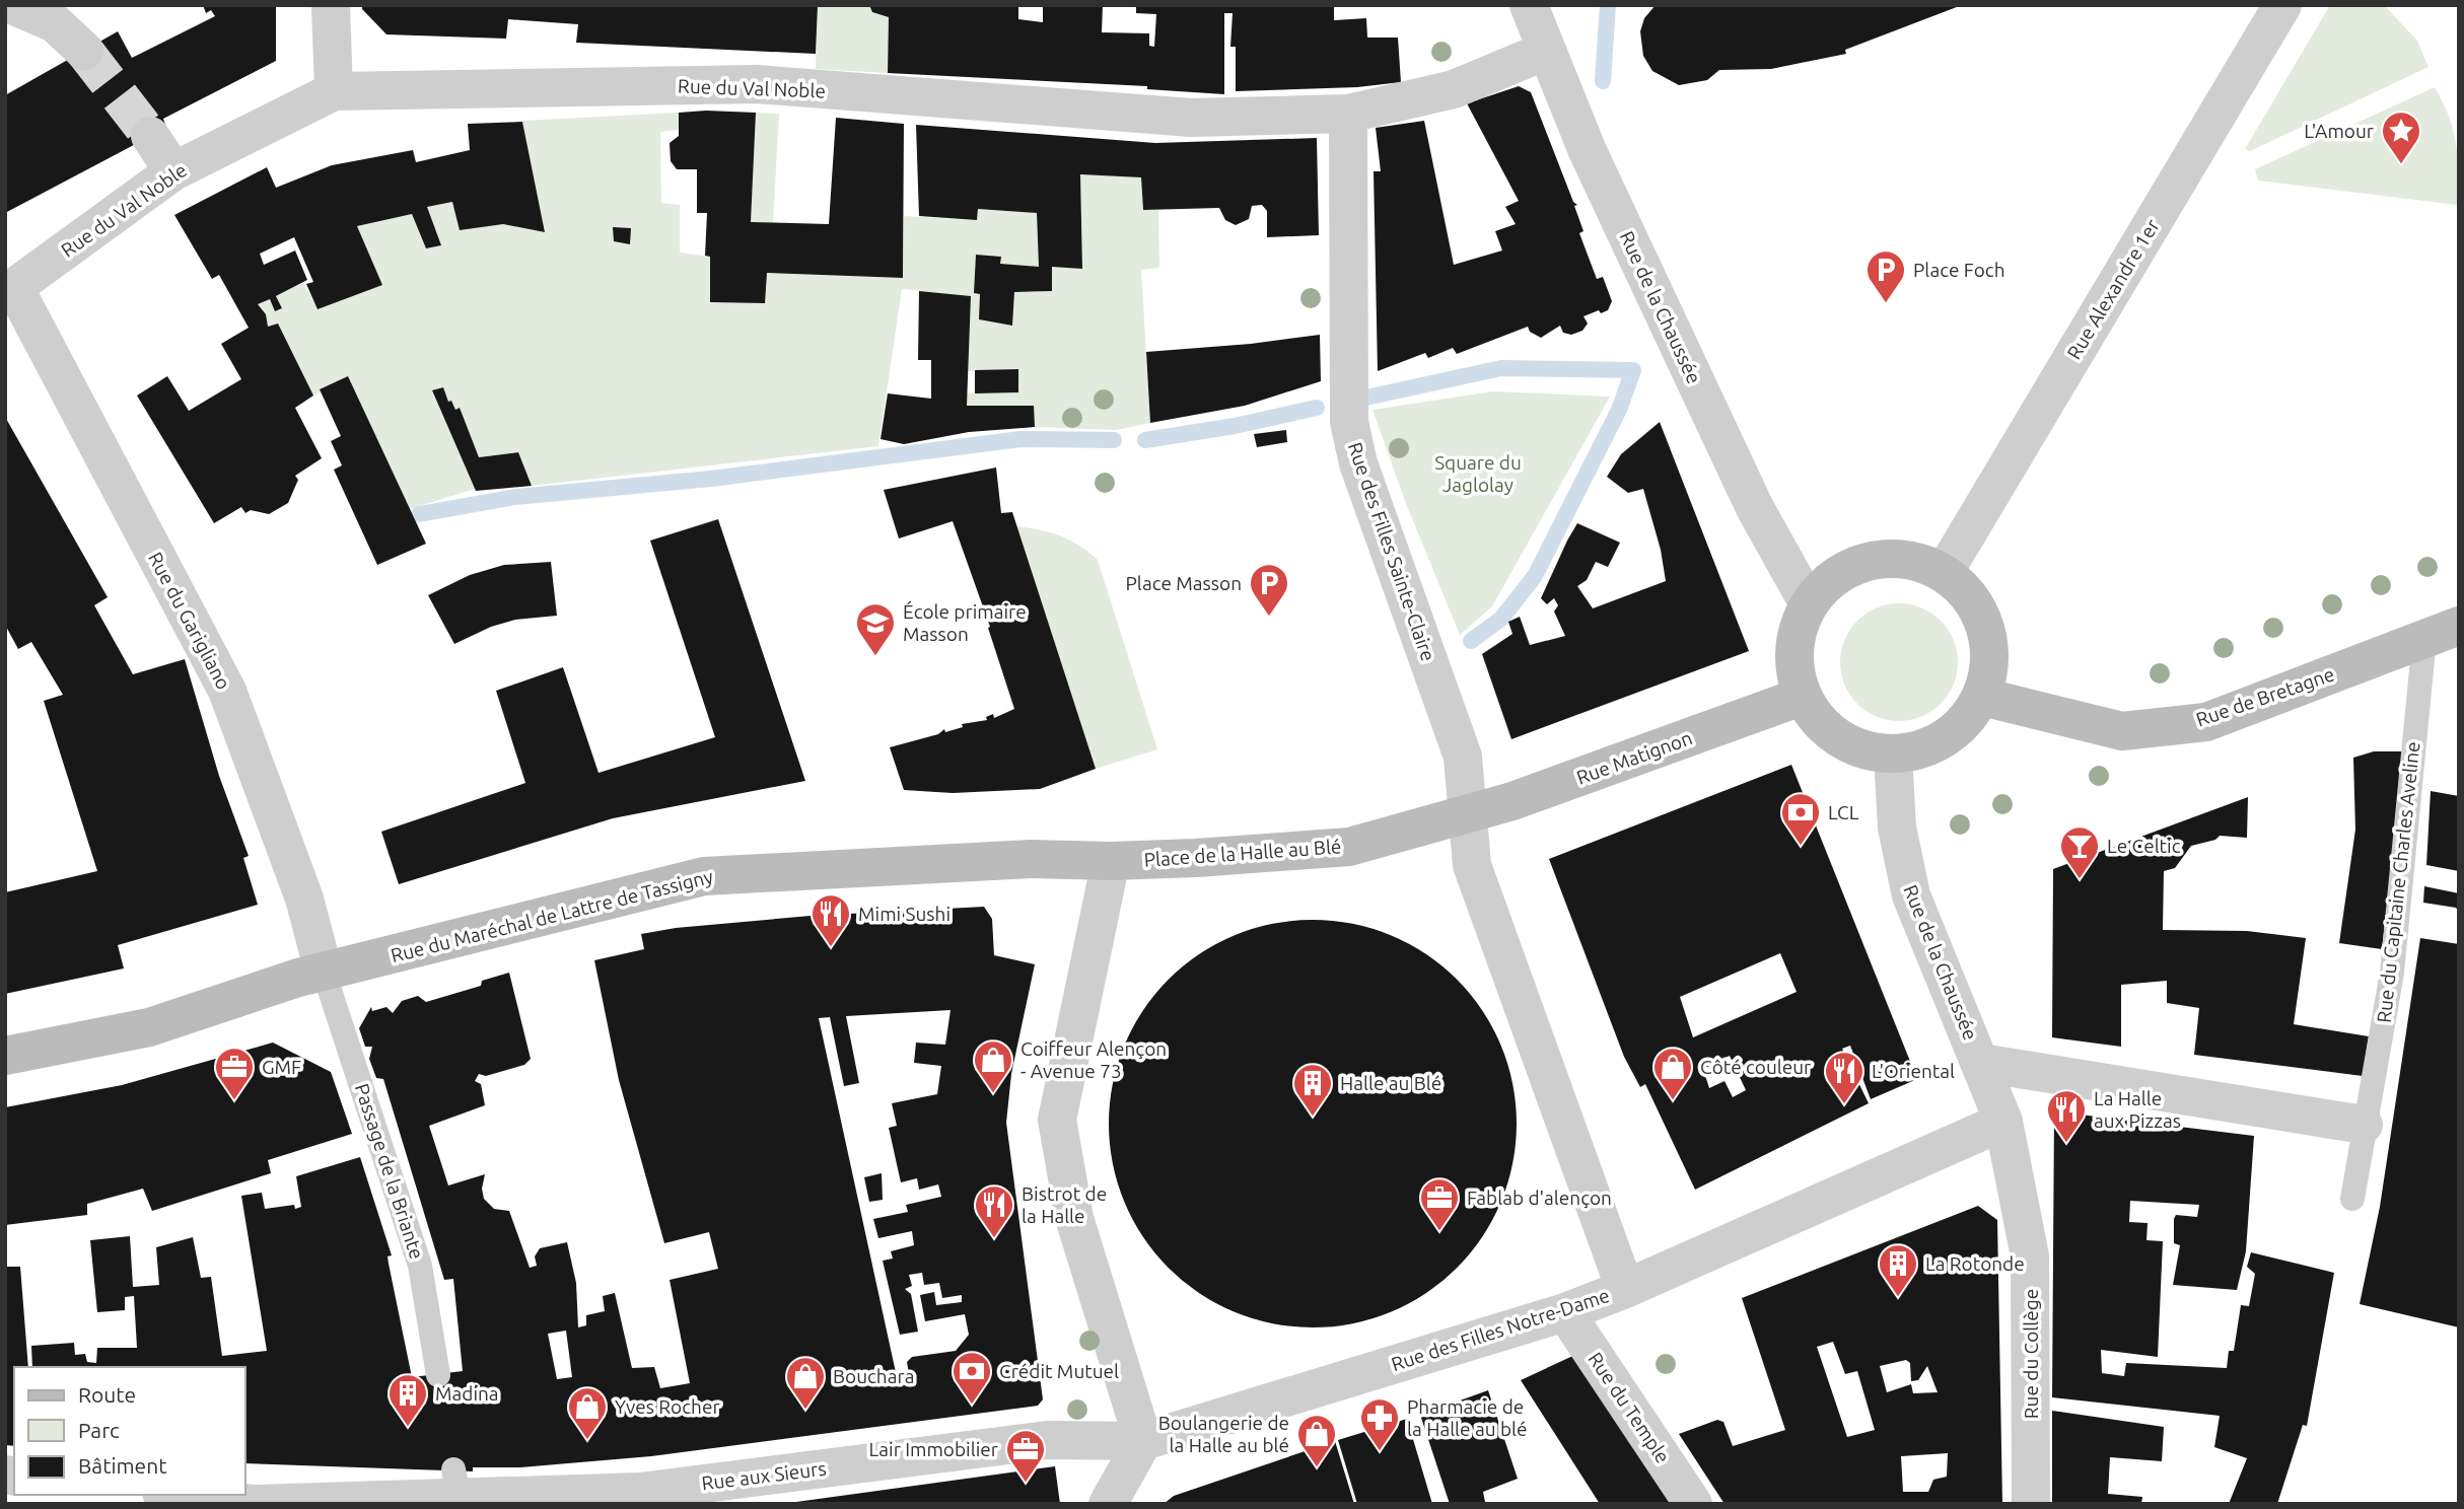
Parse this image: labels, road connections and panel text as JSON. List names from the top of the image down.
{
  "streets": {
    "street": [
      "Rue du Val Noble",
      "Rue Alexandre 1er",
      "Rue de la Chaussée",
      "Rue des Filles Sainte-Claire",
      "Rue du Garigliano",
      "Rue de Bretagne",
      "Rue Matignon",
      "Place de la Halle au Blé",
      "Rue du Maréchal de Lattre de Tassigny",
      "Rue des Filles Notre-Dame",
      "Rue du Collège",
      "Rue du Temple",
      "Rue aux Sieurs"
    ],
    "lane": ["Rue du Capitaine Charles Aveline", "Passage de la Briante"]
  },
  "crossings": [
    ["Rue du Val Noble", "Rue de la Chaussée"],
    ["Rue du Val Noble", "Rue des Filles Sainte-Claire"],
    ["Rue du Val Noble", "Rue du Garigliano"],
    ["Rue Alexandre 1er", "Rue de la Chaussée"],
    ["Rue Alexandre 1er", "Rue de Bretagne"],
    ["Rue Alexandre 1er", "Rue Matignon"],
    ["Rue de la Chaussée", "Rue de Bretagne"],
    ["Rue de la Chaussée", "Rue Matignon"],
    ["Rue de la Chaussée", "Rue des Filles Notre-Dame"],
    ["Rue de la Chaussée", "Rue du Collège"],
    ["Rue des Filles Sainte-Claire", "Rue Matignon"],
    ["Rue des Filles Sainte-Claire", "Place de la Halle au Blé"],
    ["Rue du Garigliano", "Rue du Maréchal de Lattre de Tassigny"],
    ["Rue du Garigliano", "Passage de la Briante"],
    ["Rue de Bretagne", "Rue Matignon"],
    ["Rue de Bretagne", "Rue du Capitaine Charles Aveline"],
    ["Rue Matignon", "Place de la Halle au Blé"],
    ["Place de la Halle au Blé", "Rue du Maréchal de Lattre de Tassigny"],
    ["Rue du Maréchal de Lattre de Tassigny", "Passage de la Briante"],
    ["Rue des Filles Notre-Dame", "Rue du Collège"],
    ["Rue des Filles Notre-Dame", "Rue du Temple"],
    ["Rue des Filles Notre-Dame", "Rue aux Sieurs"]
  ],
  "parks": ["Square du Jaglolay"],
  "places": {
    "place": ["L'Amour"],
    "parking": ["Place Foch", "Place Masson"],
    "school or university": ["École primaire Masson"],
    "bank": ["LCL", "Crédit Mutuel"],
    "bar": ["Le Celtic"],
    "restaurant": [
      "Mimi Sushi",
      "L'Oriental",
      "La Halle aux Pizzas",
      "Bistrot de la Halle"
    ],
    "shop": [
      "Coiffeur Alençon - Avenue 73",
      "Côté couleur",
      "Bouchara",
      "Yves Rocher",
      "Boulangerie de la Halle au blé"
    ],
    "office": ["GMF", "Fablab d'alençon", "Lair Immobilier"],
    "building": ["Halle au Blé", "La Rotonde", "Madina"],
    "pharmacy": ["Pharmacie de la Halle au blé"]
  },
  "legend": ["Route", "Parc", "Bâtiment"]
}
